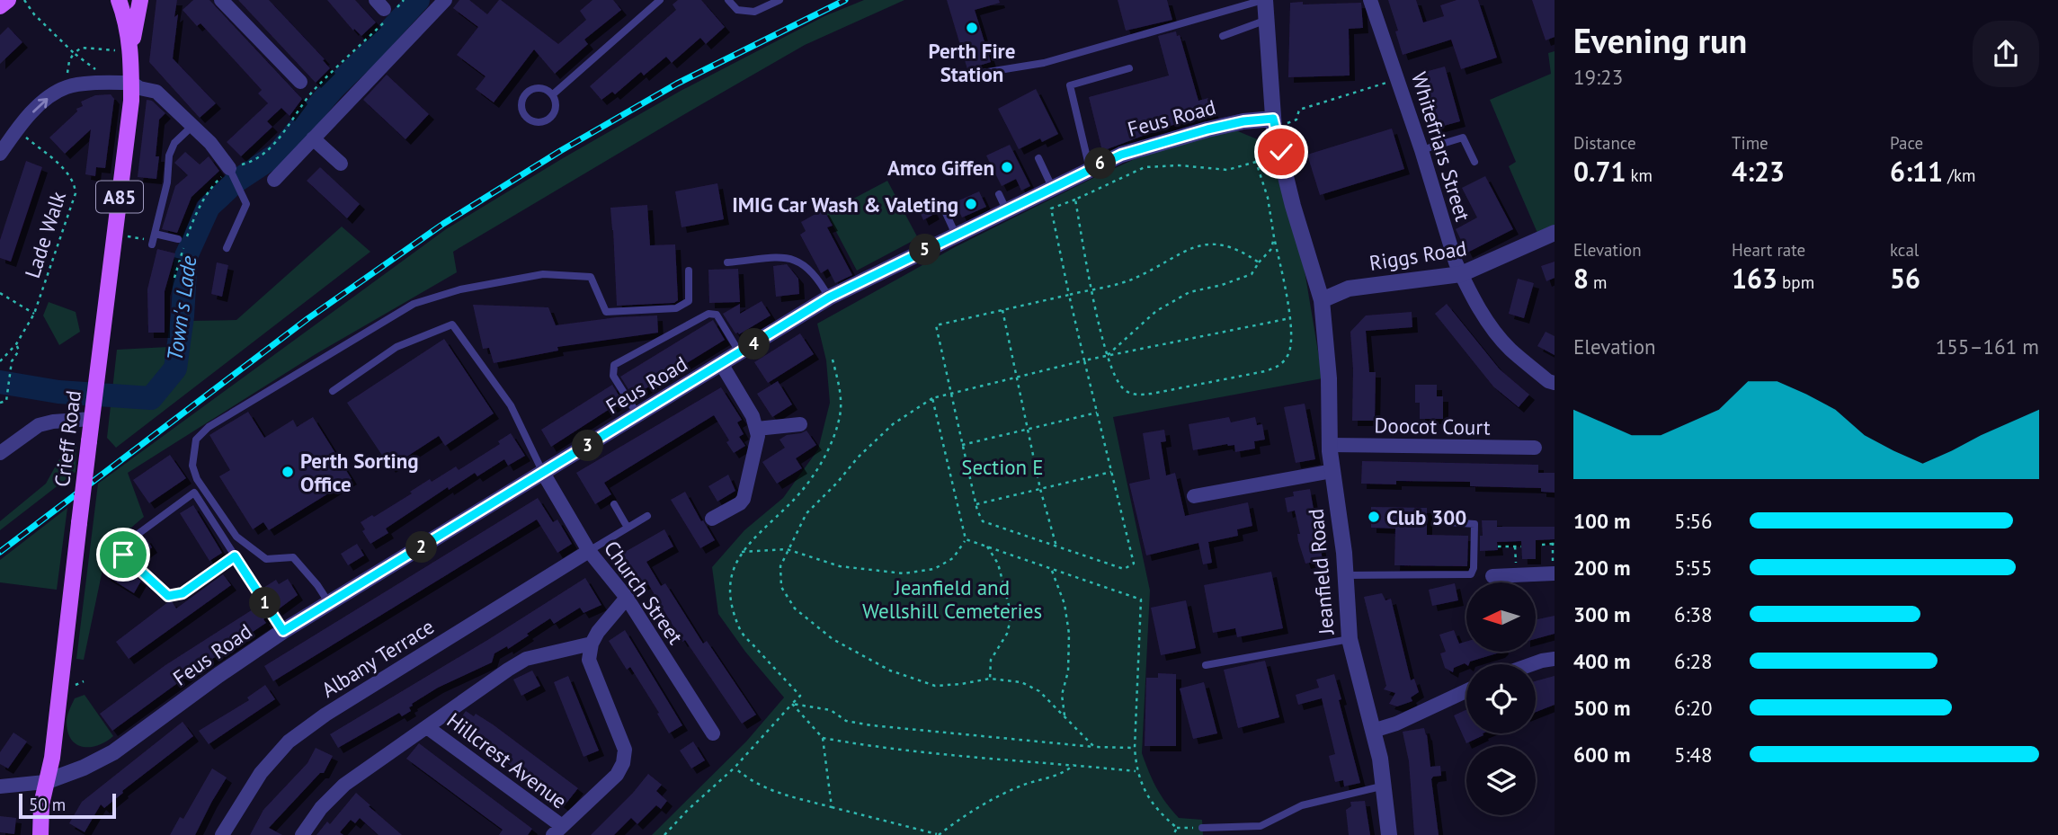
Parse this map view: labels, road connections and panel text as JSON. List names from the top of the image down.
{
  "streets": {
    "main road": ["A85", "Crieff Road"],
    "street": [
      "Feus Road",
      "Whitefriars Street",
      "Riggs Road",
      "Doocot Court",
      "Jeanfield Road",
      "Church Street",
      "Albany Terrace",
      "Hillcrest Avenue"
    ],
    "path": ["Lade Walk"]
  },
  "crossings": [
    ["Feus Road", "Crieff Road"],
    ["Feus Road", "Jeanfield Road"],
    ["Feus Road", "Church Street"],
    ["Whitefriars Street", "Riggs Road"],
    ["Riggs Road", "Jeanfield Road"],
    ["Doocot Court", "Jeanfield Road"],
    ["Church Street", "Albany Terrace"]
  ],
  "water": ["Town's Lade"],
  "parks": ["Section E", "Jeanfield and Wellshill Cemeteries"],
  "places": [
    "Perth Fire Station",
    "Amco Giffen",
    "IMIG Car Wash & Valeting",
    "Perth Sorting Office",
    "Club 300"
  ],
  "scale_bar": "50 m",
  "north": "left",
  "page": {
    "heading": ["Evening run", "19:23"],
    "stats": [
      ["Distance", "0.71 km"],
      ["Time", "4:23"],
      ["Pace", "6:11 /km"],
      ["Elevation", "8 m"],
      ["Heart rate", "163 bpm"],
      ["kcal", "56"]
    ],
    "pins": [
      "6",
      "5",
      "4",
      "3",
      "2",
      "1"
    ],
    "chart": ["Elevation", "155–161 m"],
    "list": [
      {
        "name": "100 m",
        "note": "5:56"
      },
      {
        "name": "200 m",
        "note": "5:55"
      },
      {
        "name": "300 m",
        "note": "6:38"
      },
      {
        "name": "400 m",
        "note": "6:28"
      },
      {
        "name": "500 m",
        "note": "6:20"
      },
      {
        "name": "600 m",
        "note": "5:48"
      }
    ],
    "scale": "50 m"
  }
}
